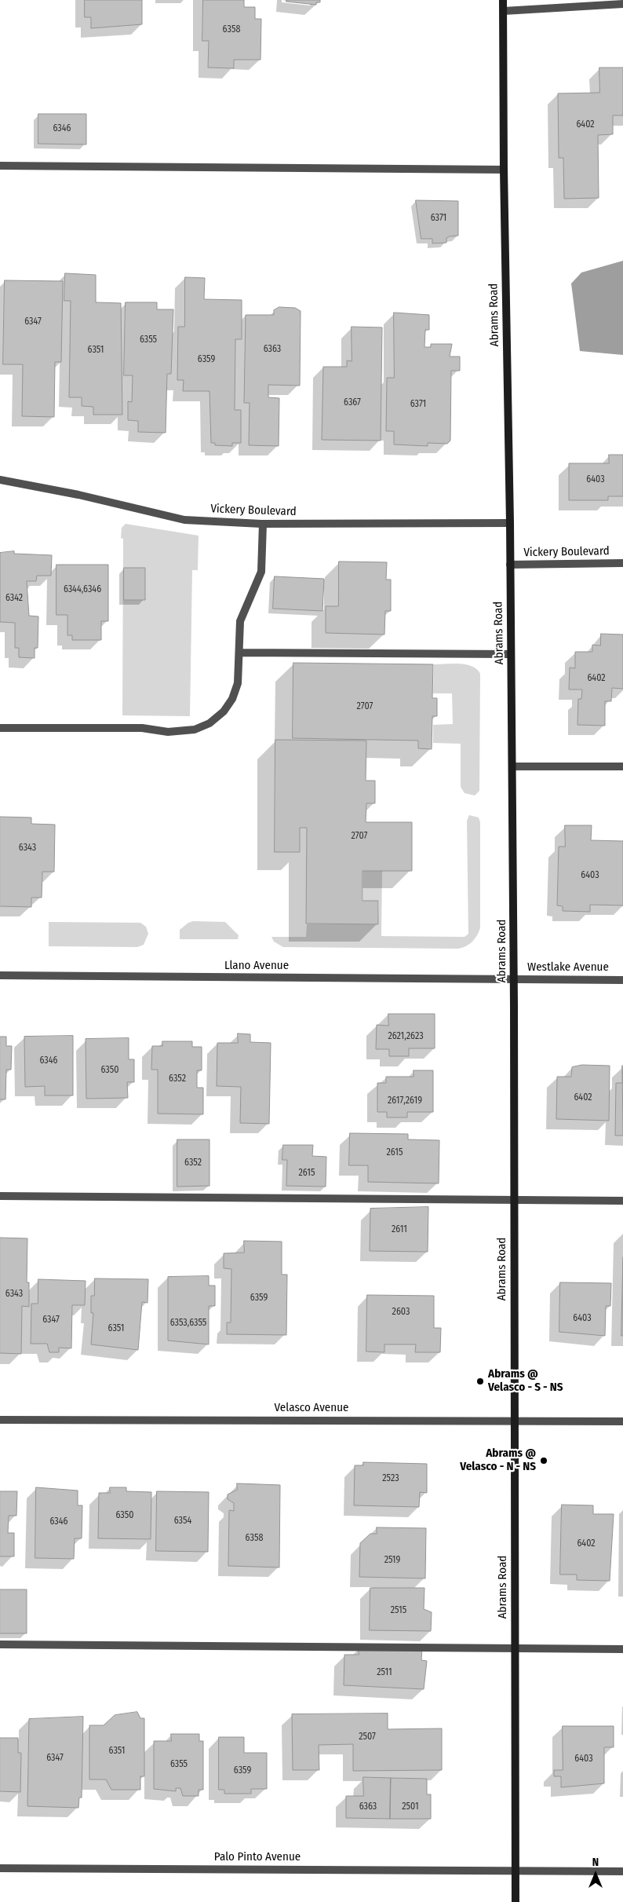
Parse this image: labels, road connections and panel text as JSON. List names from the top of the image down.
{
  "streets": {
    "main road": ["Abrams Road"],
    "street": [
      "Vickery Boulevard",
      "Llano Avenue",
      "Westlake Avenue",
      "Velasco Avenue",
      "Palo Pinto Avenue"
    ]
  },
  "crossings": [
    ["Abrams Road", "Vickery Boulevard"],
    ["Abrams Road", "Llano Avenue"],
    ["Abrams Road", "Westlake Avenue"],
    ["Abrams Road", "Velasco Avenue"],
    ["Abrams Road", "Palo Pinto Avenue"],
    ["Llano Avenue", "Westlake Avenue"]
  ],
  "places": ["Abrams @ Velasco - S - NS", "Abrams @ Velasco - N - NS"],
  "house_numbers": [
    "6358",
    "6402",
    "6346",
    "6371",
    "6347",
    "6355",
    "6363",
    "6351",
    "6359",
    "6367",
    "6371",
    "6403",
    "6344,6346",
    "6342",
    "6402",
    "2707",
    "2707",
    "6343",
    "6403",
    "2621,2623",
    "6346",
    "6350",
    "6352",
    "6402",
    "2617,2619",
    "2615",
    "6352",
    "2615",
    "2611",
    "6343",
    "6359",
    "2603",
    "6403",
    "6347",
    "6353,6355",
    "6351",
    "2523",
    "6350",
    "6354",
    "6346",
    "6358",
    "6402",
    "2519",
    "2515",
    "2511",
    "2507",
    "6351",
    "6347",
    "6403",
    "6355",
    "6359",
    "6363",
    "2501"
  ],
  "north": "top"
}
